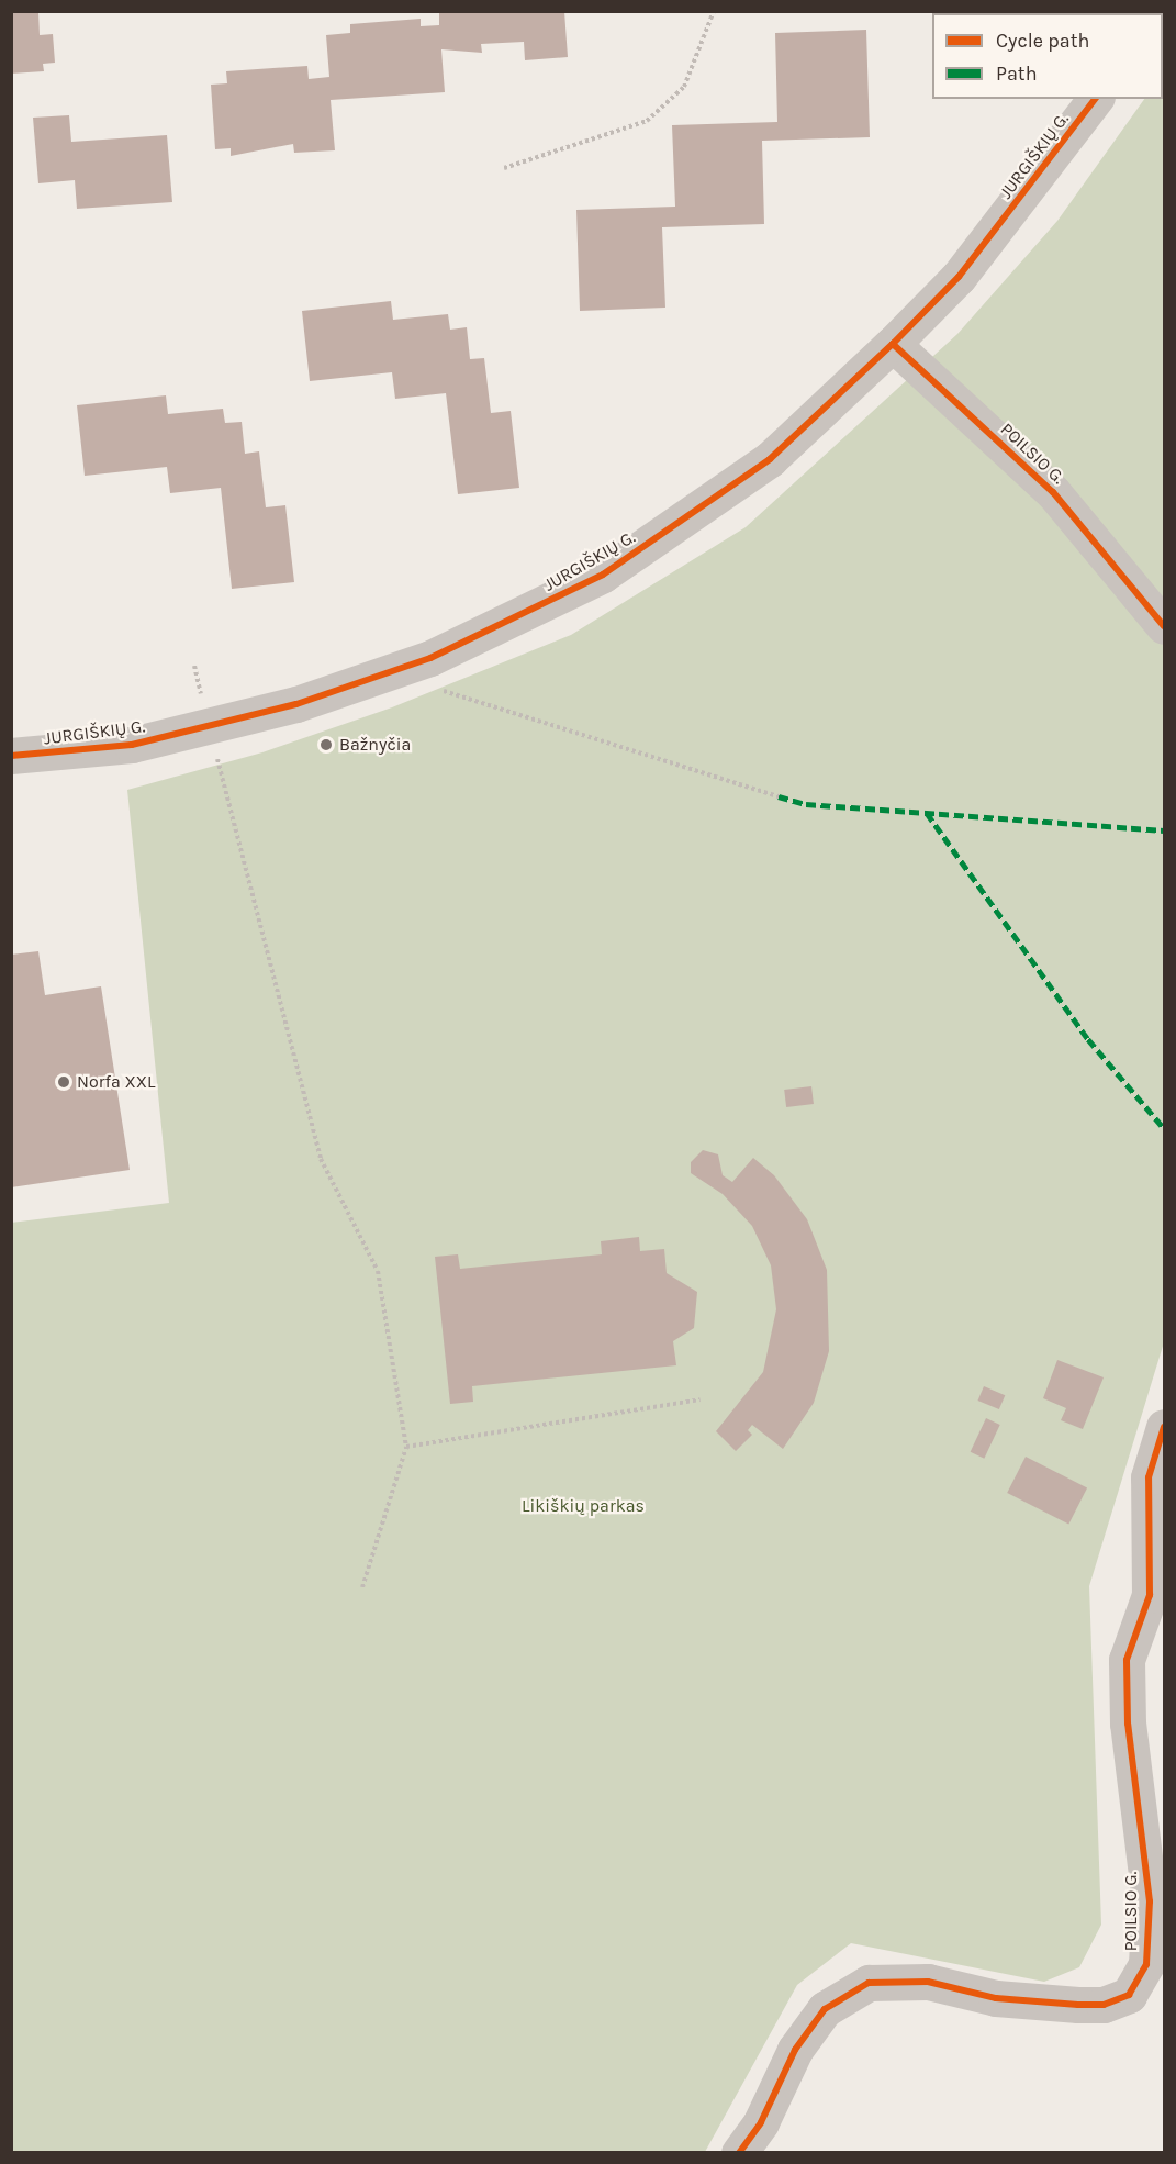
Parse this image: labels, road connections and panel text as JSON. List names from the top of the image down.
{
  "streets": {
    "street": ["JURGIŠKIŲ G.", "POILSIO G."]
  },
  "crossings": [
    ["JURGIŠKIŲ G.", "POILSIO G."]
  ],
  "parks": ["Likiškių parkas"],
  "places": ["Bažnyčia", "Norfa XXL"],
  "legend": ["Cycle path", "Path"]
}
